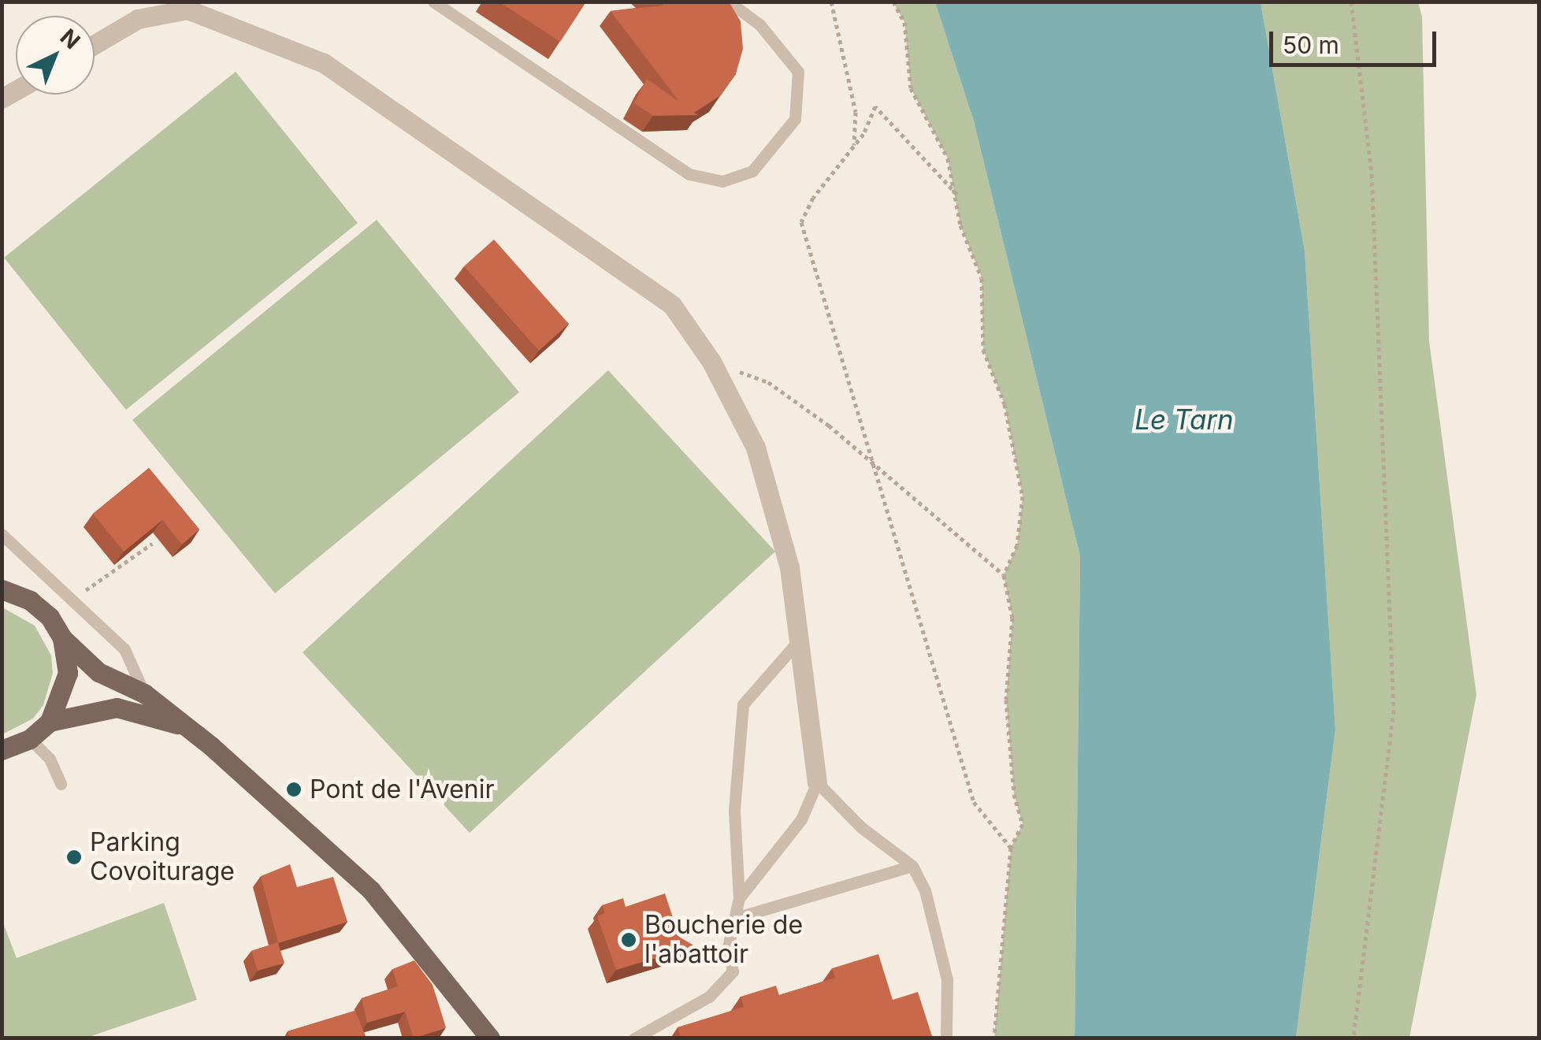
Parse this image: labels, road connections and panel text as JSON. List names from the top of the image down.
{
  "water": ["Le Tarn"],
  "places": ["Pont de l'Avenir", "Parking Covoiturage", "Boucherie de l'abattoir"],
  "scale_bar": "50 m",
  "north": "top right"
}
